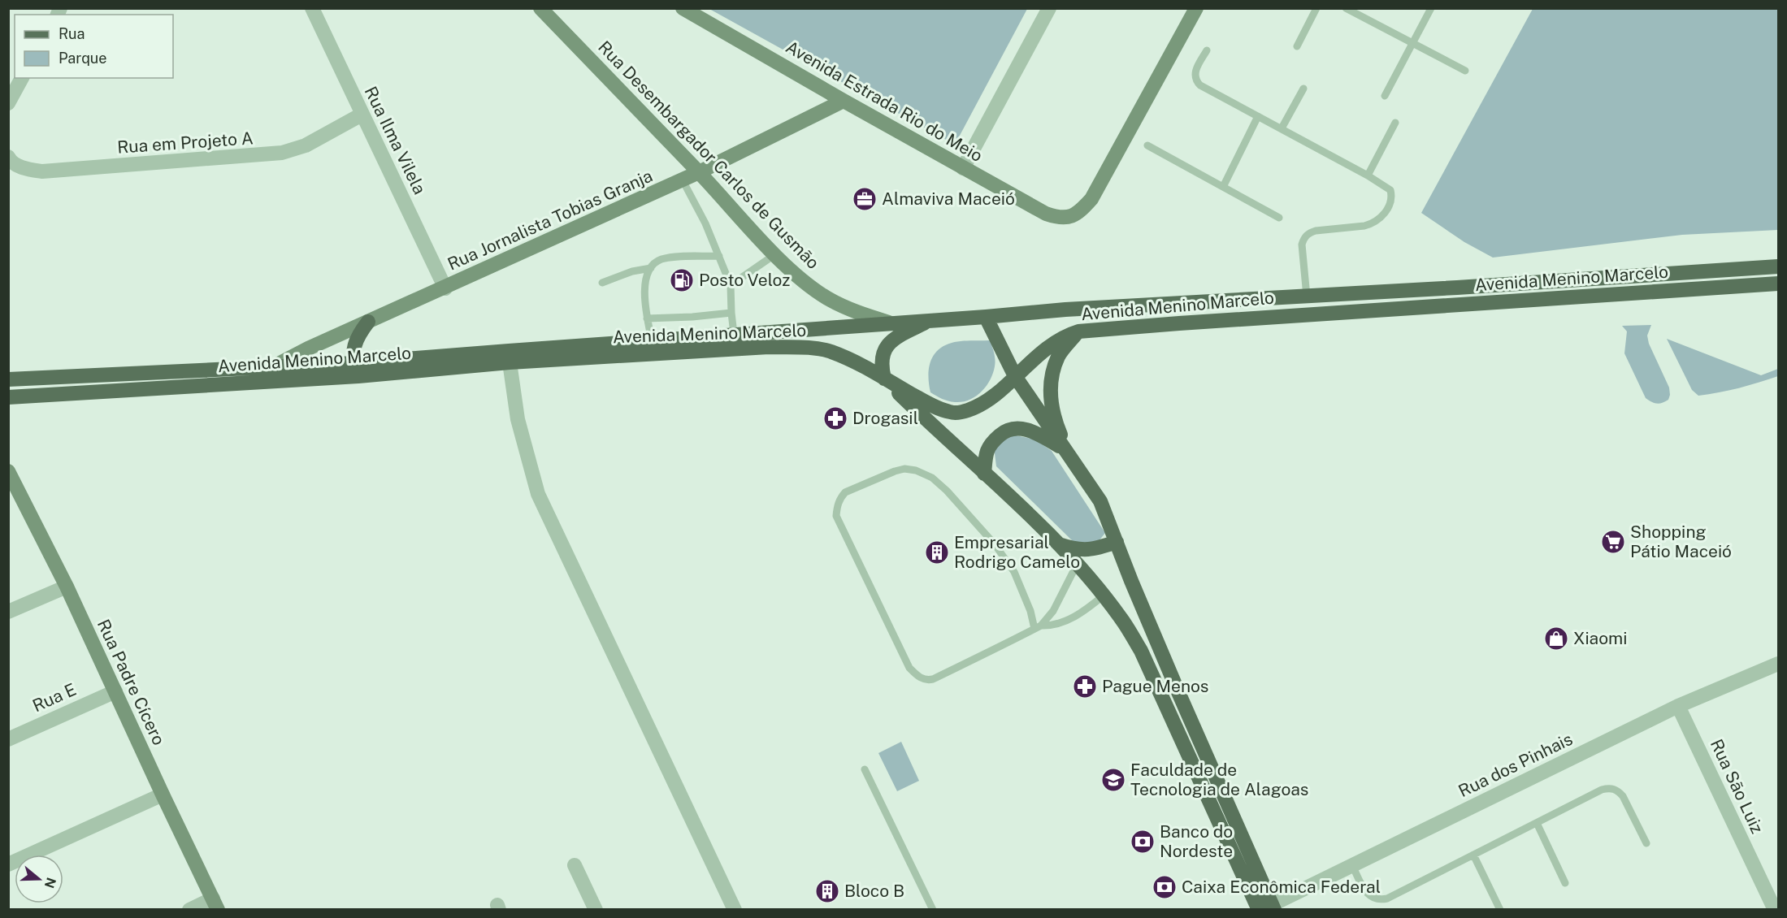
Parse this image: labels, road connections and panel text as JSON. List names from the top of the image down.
{
  "streets": {
    "main road": ["Avenida Menino Marcelo"],
    "street": [
      "Avenida Estrada Rio do Meio",
      "Rua Ilma Vilela",
      "Rua em Projeto A",
      "Rua Desembargador Carlos de Gusmão",
      "Rua Jornalista Tobias Granja",
      "Rua Padre Cícero",
      "Rua E",
      "Rua dos Pinhais",
      "Rua São Luiz"
    ]
  },
  "crossings": [
    ["Avenida Estrada Rio do Meio", "Rua Jornalista Tobias Granja"],
    ["Rua Ilma Vilela", "Rua em Projeto A"],
    ["Rua Ilma Vilela", "Rua Jornalista Tobias Granja"],
    ["Rua Desembargador Carlos de Gusmão", "Rua Jornalista Tobias Granja"],
    ["Rua Desembargador Carlos de Gusmão", "Avenida Menino Marcelo"],
    ["Rua Jornalista Tobias Granja", "Avenida Menino Marcelo"],
    ["Rua Padre Cícero", "Rua E"],
    ["Rua dos Pinhais", "Rua São Luiz"]
  ],
  "places": {
    "office": ["Almaviva Maceió"],
    "fuel station": ["Posto Veloz"],
    "pharmacy": ["Drogasil", "Pague Menos"],
    "supermarket": ["Shopping Pátio Maceió"],
    "building": ["Empresarial Rodrigo Camelo", "Bloco B"],
    "shop": ["Xiaomi"],
    "school or university": ["Faculdade de Tecnologia de Alagoas"],
    "bank": ["Banco do Nordeste", "Caixa Econômica Federal"]
  },
  "legend": ["Rua", "Parque"],
  "north": "right"
}
